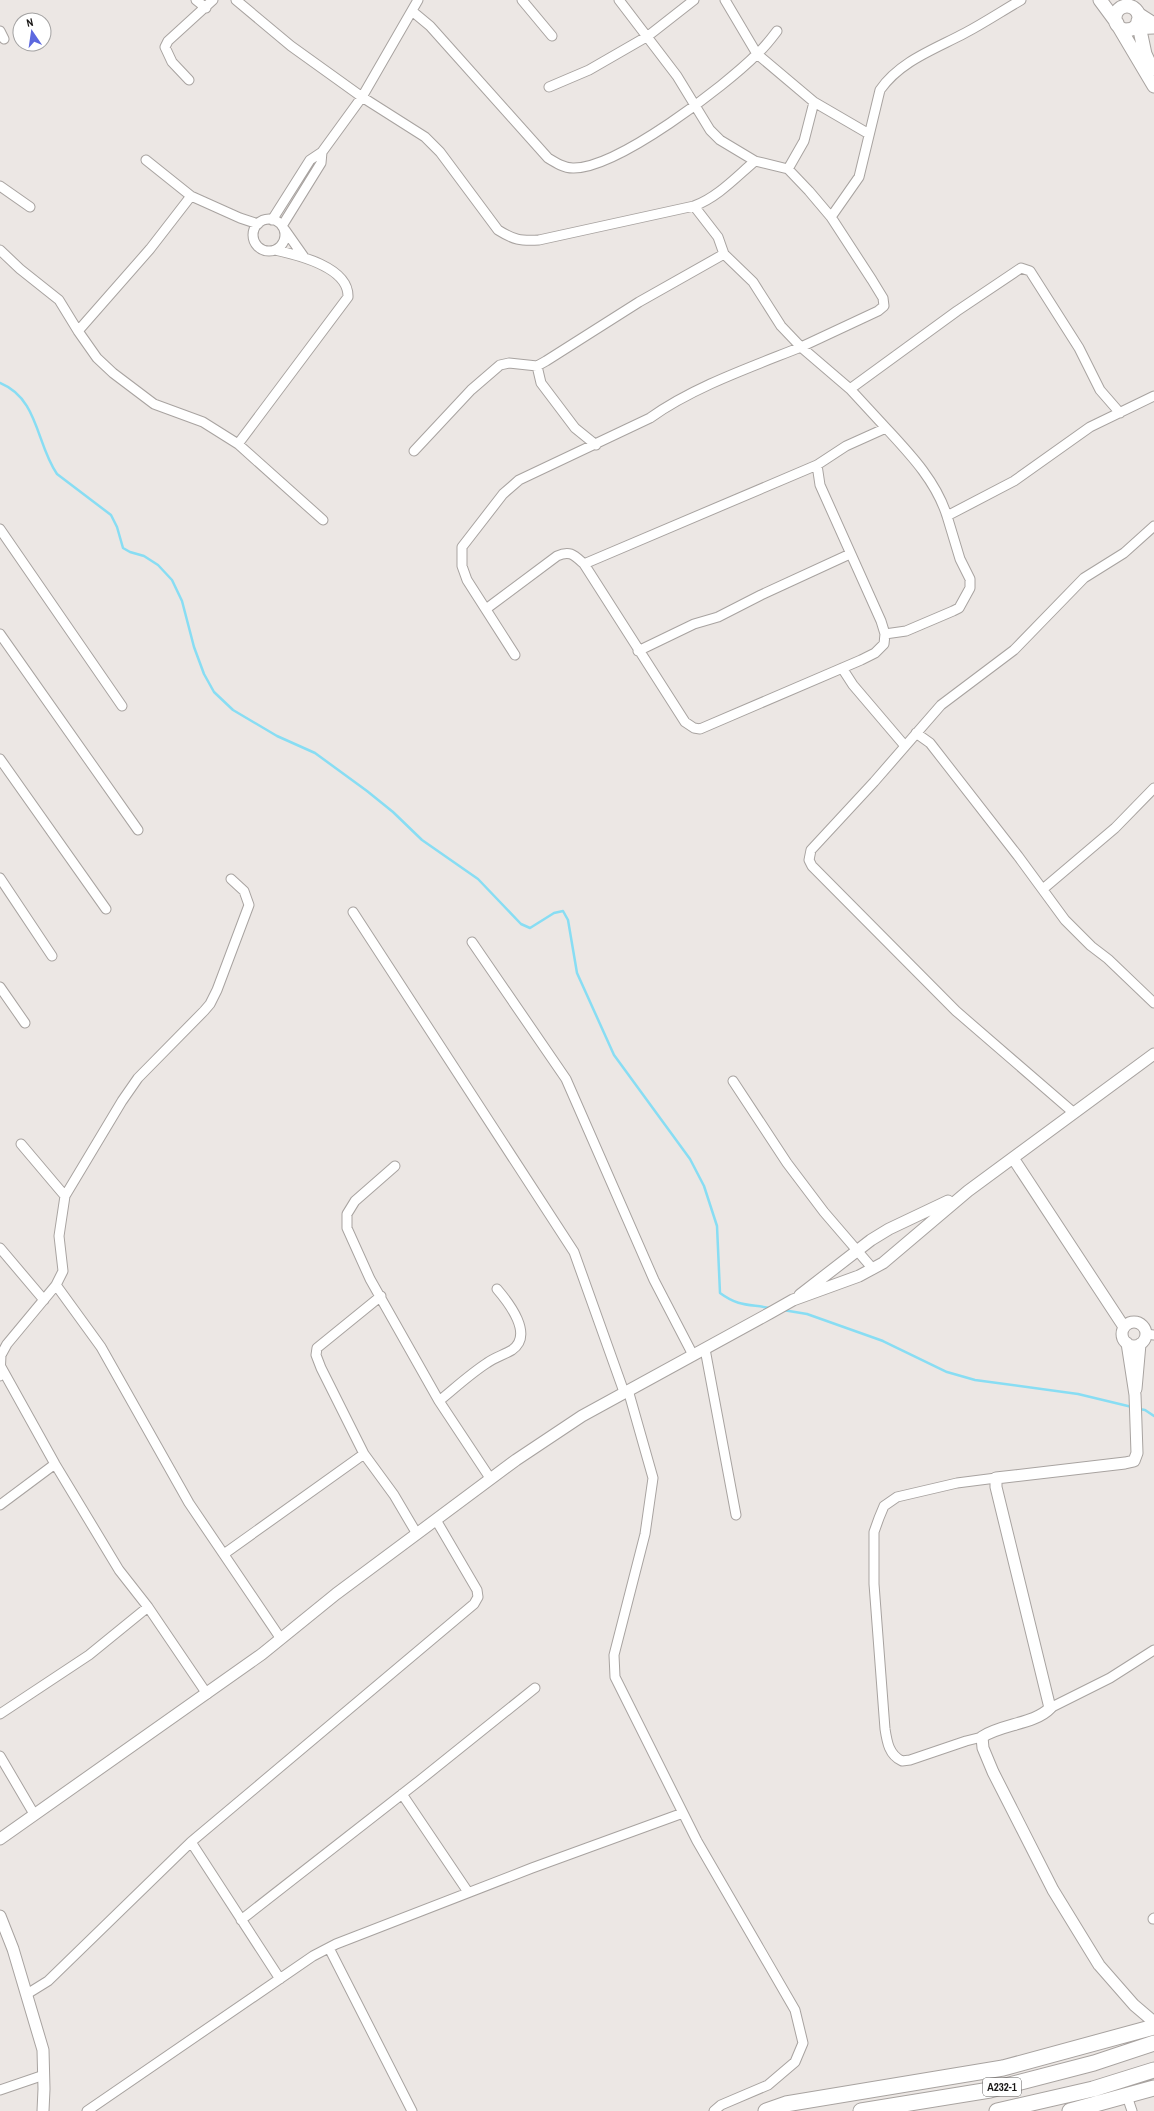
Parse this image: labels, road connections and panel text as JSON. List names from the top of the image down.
{
  "streets": {
    "highway": ["A232-1"]
  },
  "north": "top"
}
